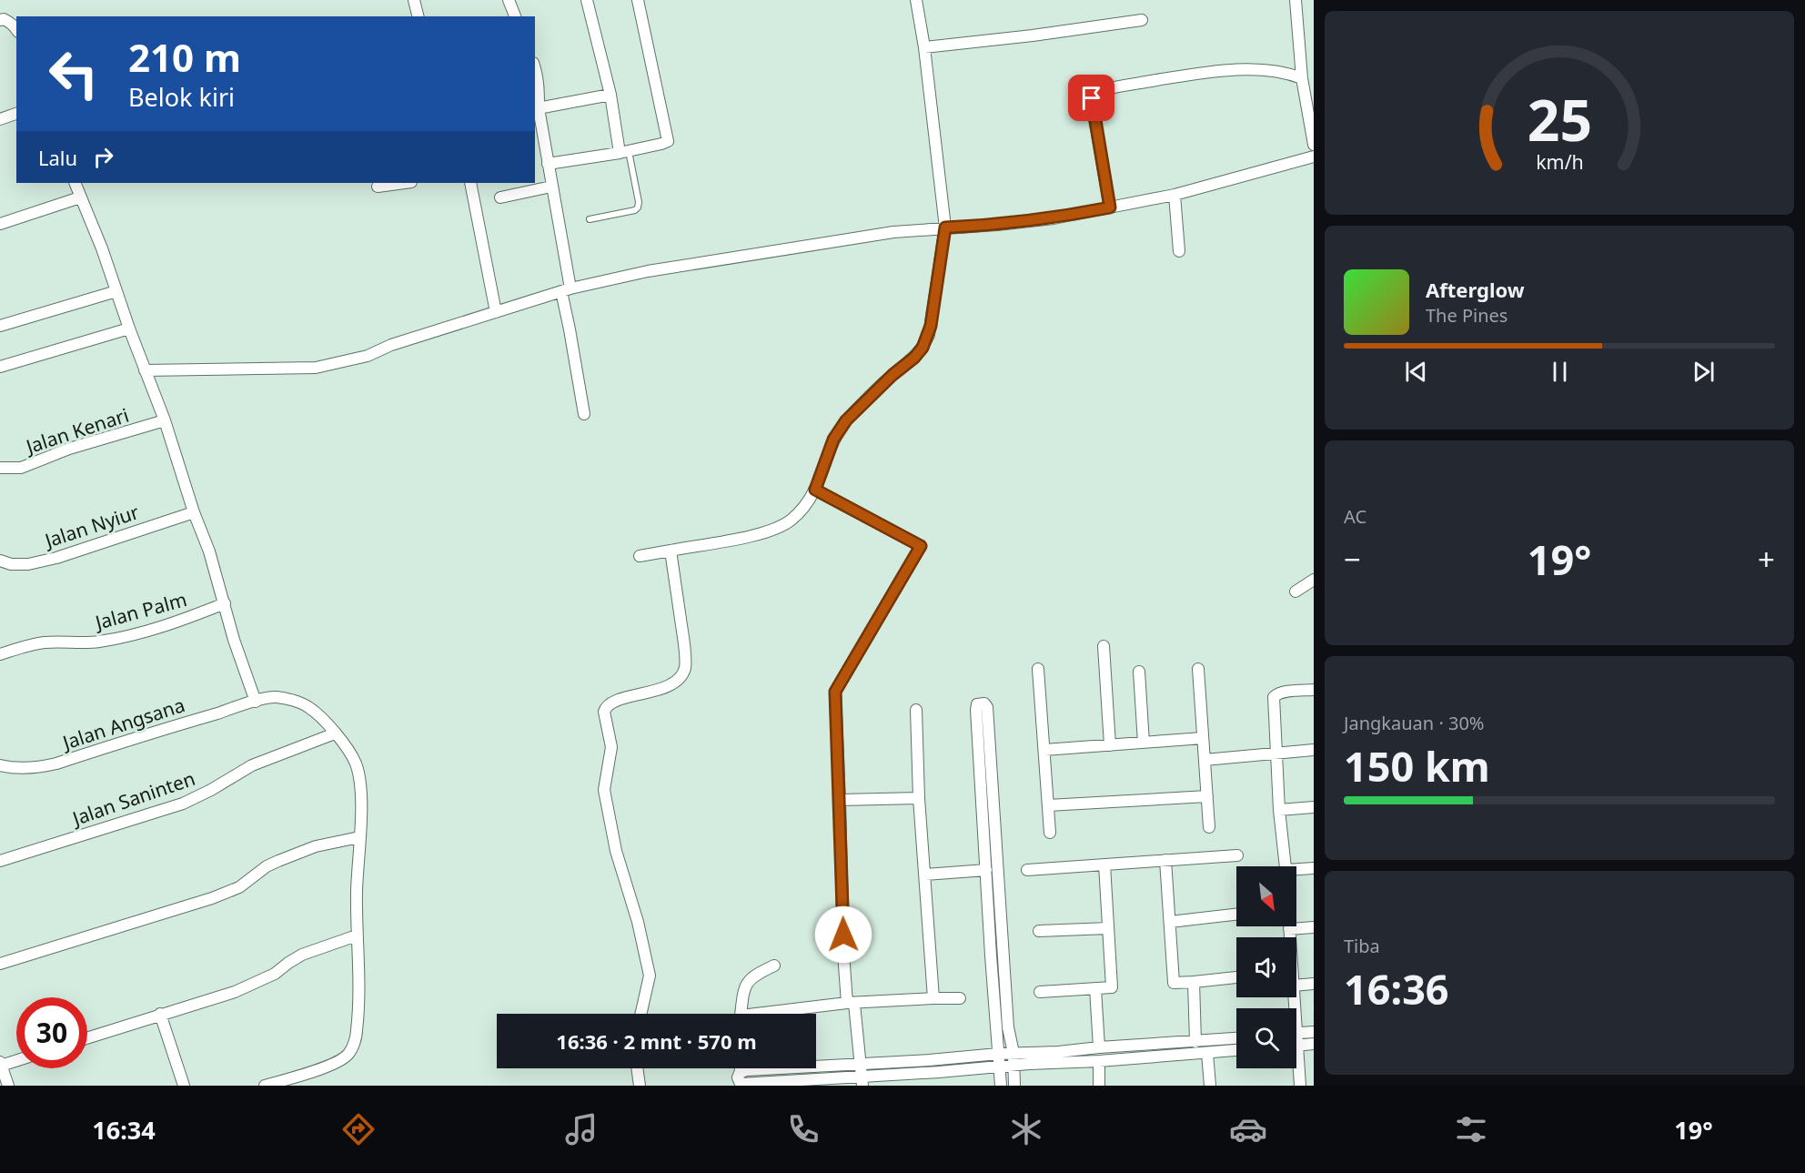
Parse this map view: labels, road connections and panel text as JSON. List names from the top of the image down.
{
  "streets": {
    "street": [
      "Jalan Kenari",
      "Jalan Nyiur",
      "Jalan Palm",
      "Jalan Angsana",
      "Jalan Saninten"
    ]
  },
  "crossings": [
    ["Jalan Angsana", "Jalan Saninten"]
  ],
  "north": "bottom right",
  "page": {
    "turn": ["210 m", "Belok kiri"],
    "then": "Lalu",
    "song": ["Afterglow", "The Pines"],
    "tile": [
      "AC",
      ["Jangkauan · 30%", "150 km"],
      ["Tiba", "16:36"]
    ],
    "heat": ["−", "19°", "+"],
    "limit": "30",
    "trip": "16:36 · 2 mnt · 570 m",
    "tabs": ["16:34", "19°"],
    "gauge": ["25", "km/h"]
  }
}
